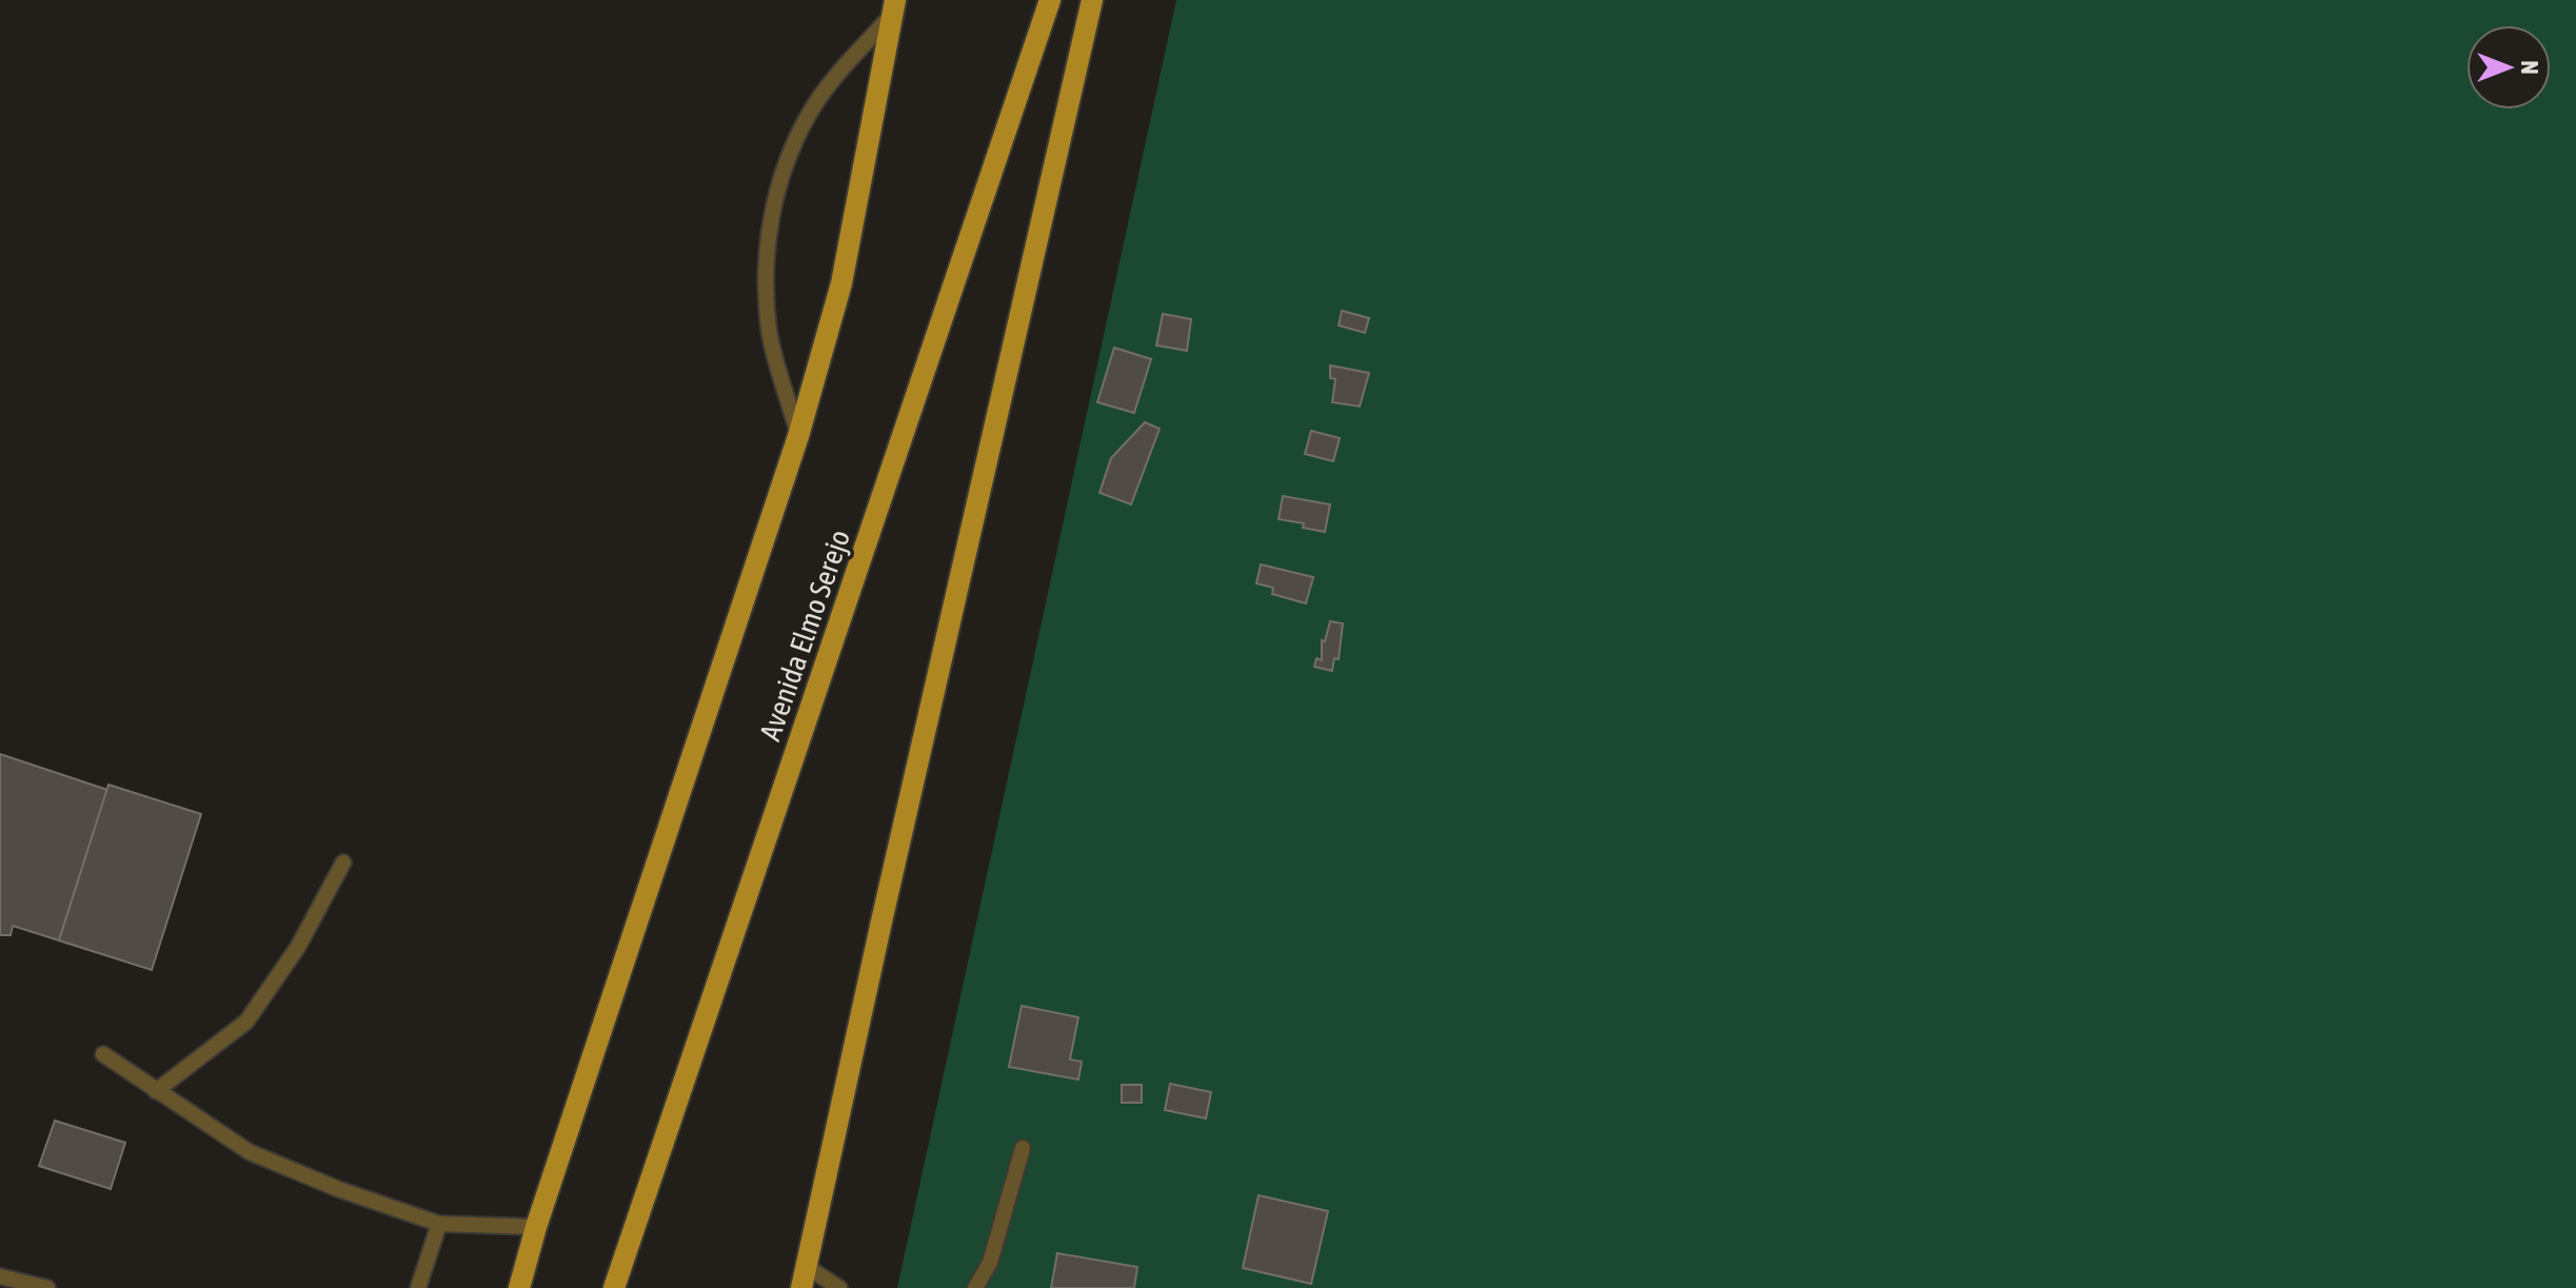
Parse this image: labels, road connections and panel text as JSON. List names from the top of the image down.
{
  "streets": {
    "main road": ["Avenida Elmo Serejo"]
  },
  "north": "right"
}
